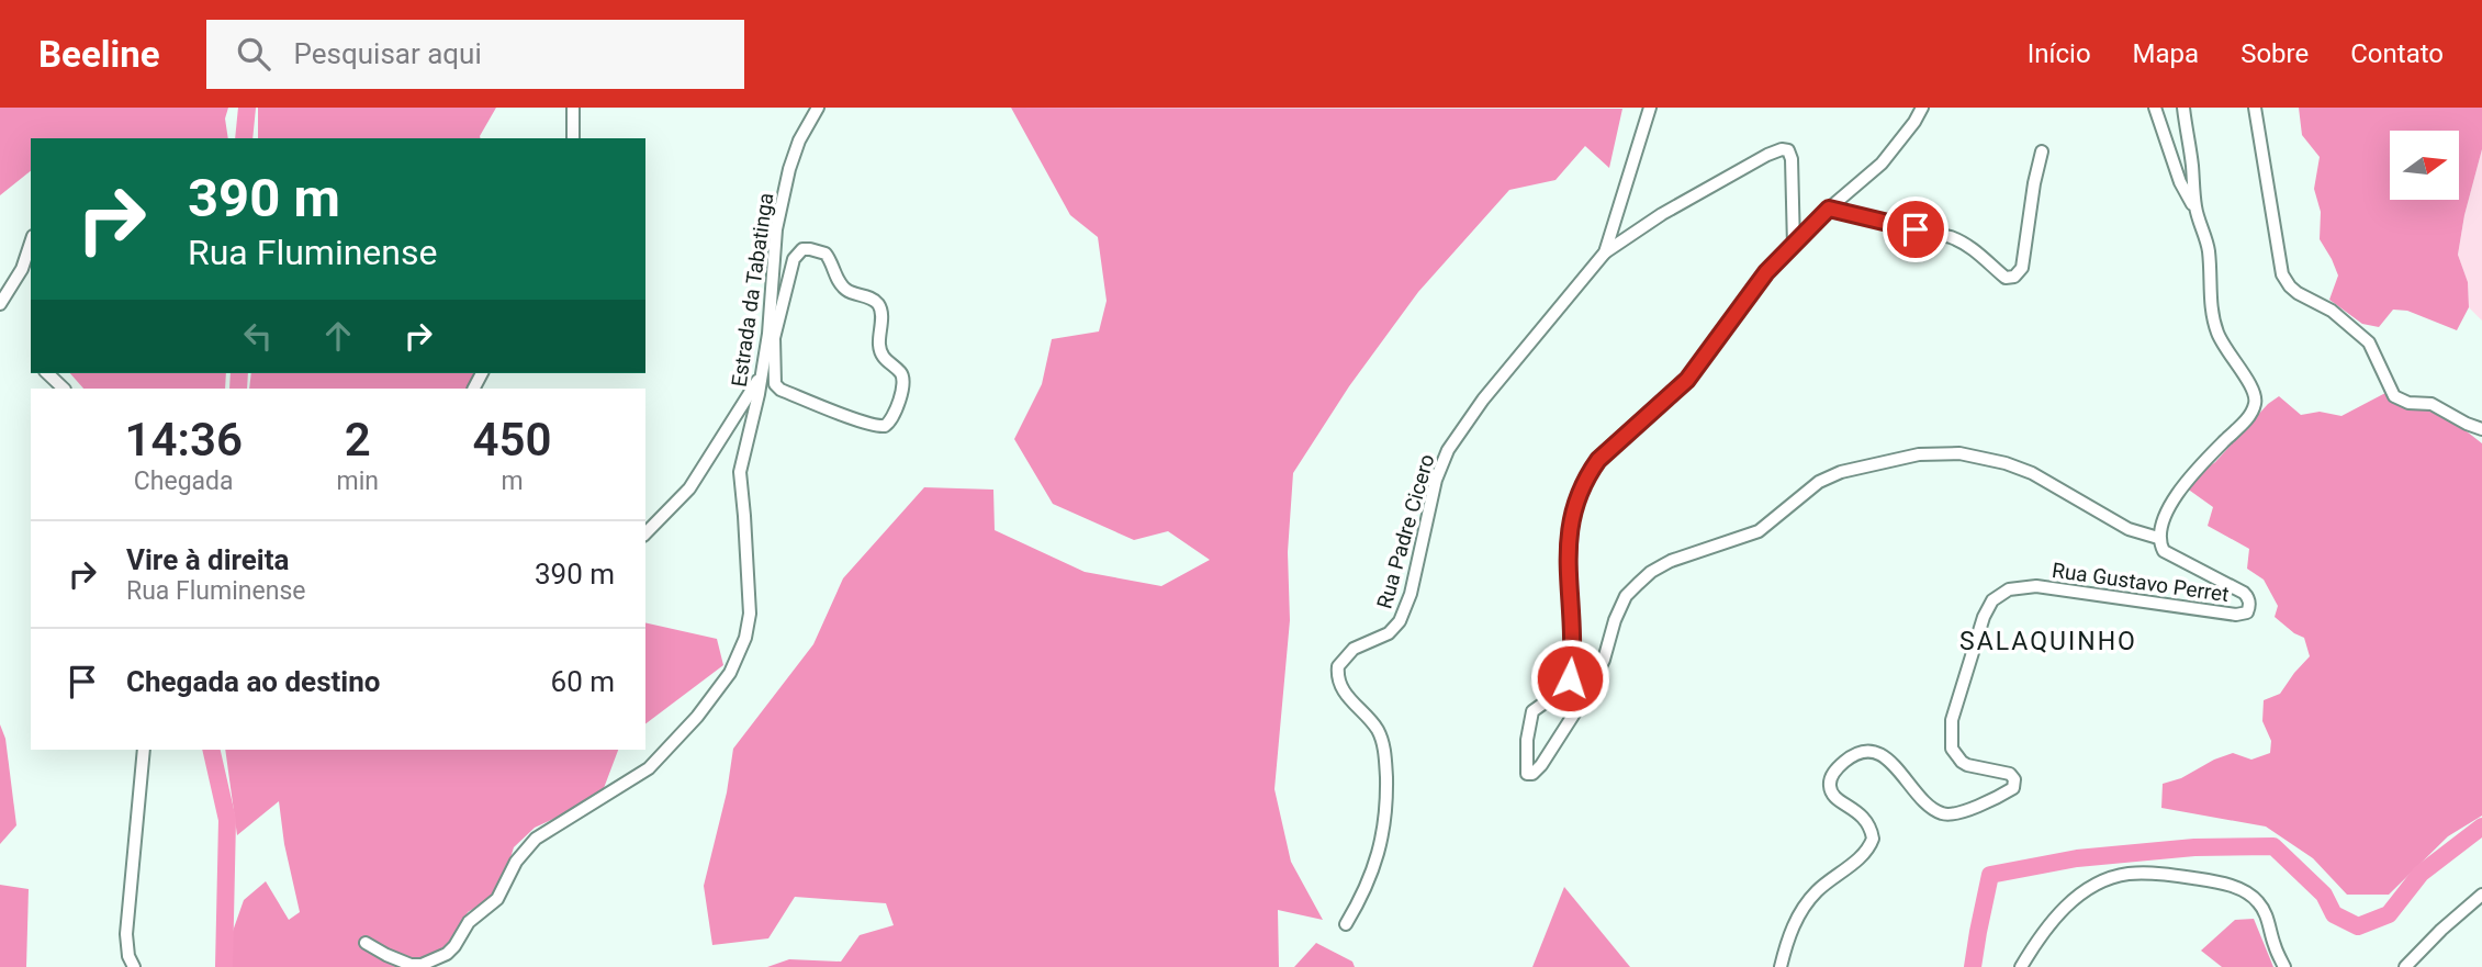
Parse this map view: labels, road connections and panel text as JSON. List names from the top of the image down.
{
  "streets": {
    "street": ["Estrada da Tabatinga", "Rua Padre Cicero", "Rua Gustavo Perret"]
  },
  "districts": ["SALAQUINHO"],
  "north": "right",
  "page": {
    "header": "Beeline",
    "search": "Pesquisar aqui",
    "nav": [
      "Início",
      "Mapa",
      "Sobre",
      "Contato"
    ],
    "turn": ["390 m", "Rua Fluminense"],
    "eta": [
      "14:36",
      "Chegada",
      "2",
      "min",
      "450",
      "m"
    ],
    "list": [
      {
        "name": "Vire à direita",
        "note": "Rua Fluminense",
        "value": "390 m"
      },
      {
        "name": "Chegada ao destino",
        "value": "60 m"
      }
    ]
  }
}
